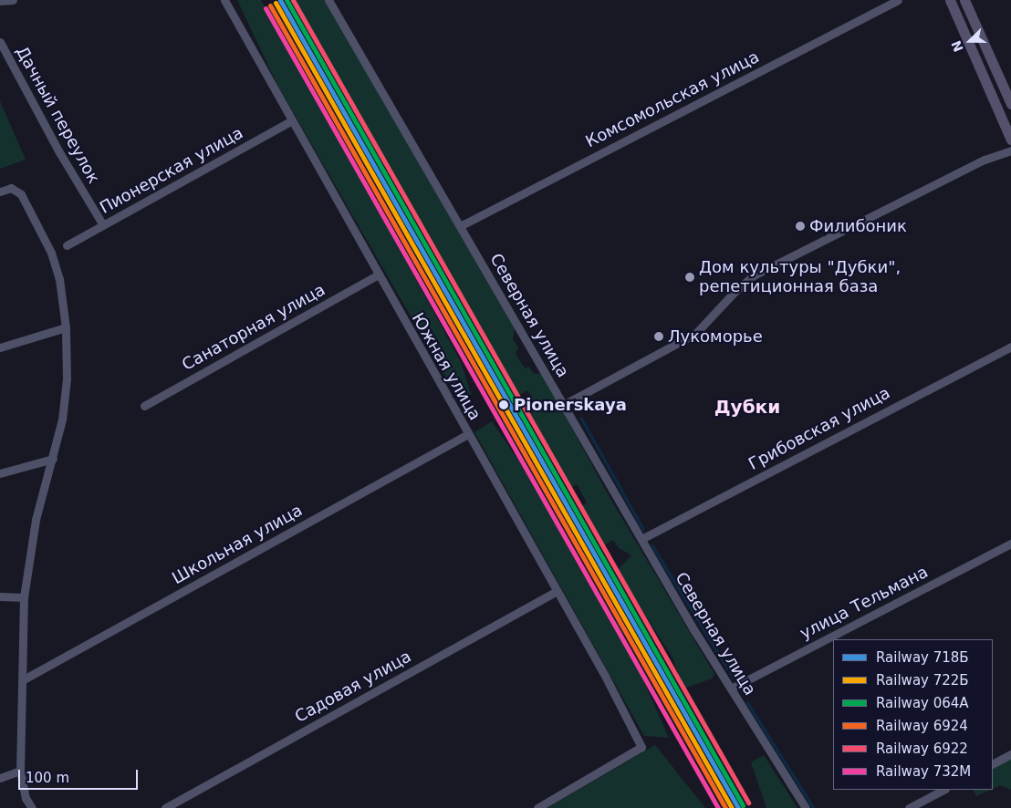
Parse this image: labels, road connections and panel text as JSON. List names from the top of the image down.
{
  "streets": {
    "street": [
      "Комсомольская улица",
      "Дачный переулок",
      "Пионерская улица",
      "Северная улица",
      "Санаторная улица",
      "Южная улица",
      "Грибовская улица",
      "Школьная улица",
      "улица Тельмана",
      "Садовая улица"
    ]
  },
  "crossings": [
    ["Комсомольская улица", "Северная улица"],
    ["Дачный переулок", "Пионерская улица"],
    ["Пионерская улица", "Южная улица"],
    ["Северная улица", "Грибовская улица"],
    ["Северная улица", "улица Тельмана"],
    ["Санаторная улица", "Южная улица"],
    ["Южная улица", "Школьная улица"],
    ["Южная улица", "Садовая улица"]
  ],
  "districts": ["Дубки"],
  "places": [
    "Филибоник",
    "Дом культуры \"Дубки\", репетиционная база",
    "Лукоморье",
    "Pionerskaya"
  ],
  "lines": [
    "rail line 718Б",
    "rail line 064А",
    "rail line 6922",
    "rail line 722Б",
    "rail line 6924",
    "rail line 732М"
  ],
  "legend": [
    "Railway 718Б",
    "Railway 722Б",
    "Railway 064А",
    "Railway 6924",
    "Railway 6922",
    "Railway 732М"
  ],
  "scale_bar": "100 m",
  "north": "left"
}
